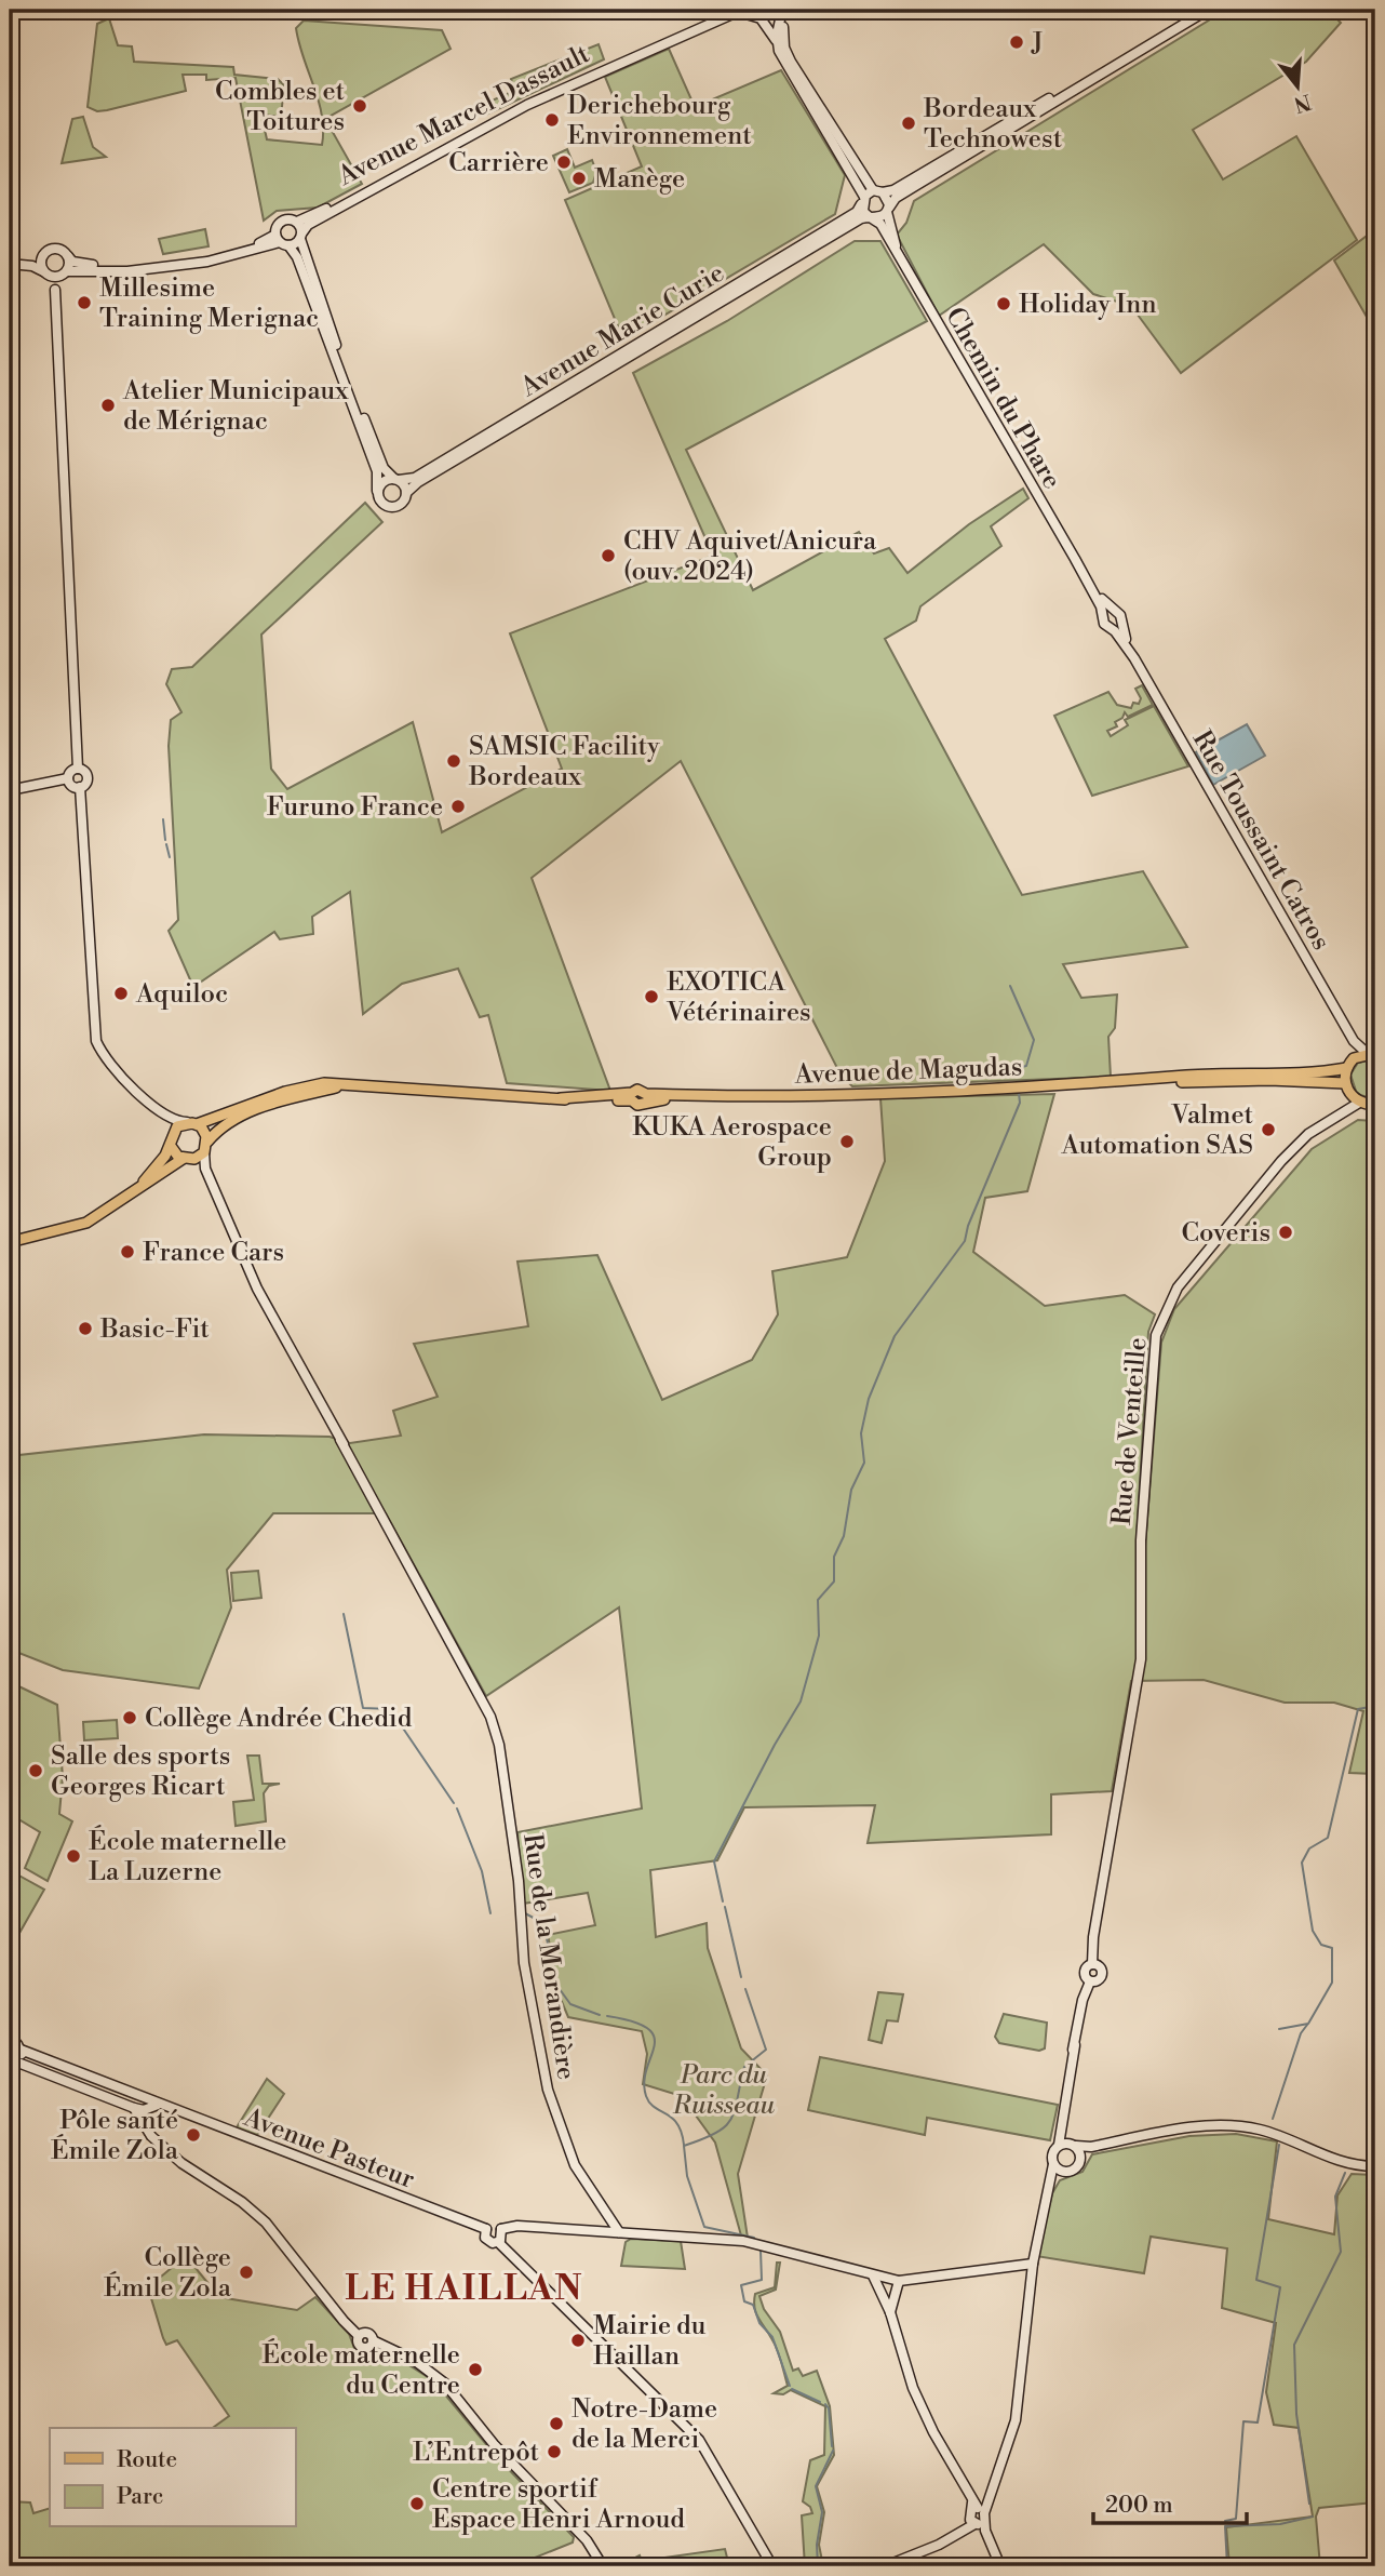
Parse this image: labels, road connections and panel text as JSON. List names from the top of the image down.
{
  "streets": {
    "main road": ["Avenue de Magudas"],
    "street": [
      "Avenue Marcel Dassault",
      "Avenue Marie Curie",
      "Chemin du Phare",
      "Rue Toussaint Catros",
      "Rue de Venteille",
      "Rue de la Morandière",
      "Avenue Pasteur"
    ]
  },
  "crossings": [
    ["Avenue Marie Curie", "Chemin du Phare"]
  ],
  "districts": ["LE HAILLAN"],
  "parks": ["Parc du Ruisseau"],
  "places": [
    "J",
    "Combles et Toitures",
    "Derichebourg Environnement",
    "Bordeaux Technowest",
    "Carrière",
    "Manège",
    "Millesime Training Merignac",
    "Holiday Inn",
    "Atelier Municipaux de Mérignac",
    "CHV Aquivet/Anicura (ouv. 2024)",
    "SAMSIC Facility Bordeaux",
    "Furuno France",
    "Aquiloc",
    "EXOTICA Vétérinaires",
    "Valmet Automation SAS",
    "KUKA Aerospace Group",
    "Coveris",
    "France Cars",
    "Basic-Fit",
    "Collège Andrée Chedid",
    "Salle des sports Georges Ricart",
    "École maternelle La Luzerne",
    "Pôle santé Émile Zola",
    "Collège Émile Zola",
    "Mairie du Haillan",
    "École maternelle du Centre",
    "Notre-Dame de la Merci",
    "L’Entrepôt",
    "Centre sportif Espace Henri Arnoud"
  ],
  "legend": ["Route", "Parc"],
  "scale_bar": "200 m",
  "north": "bottom"
}
